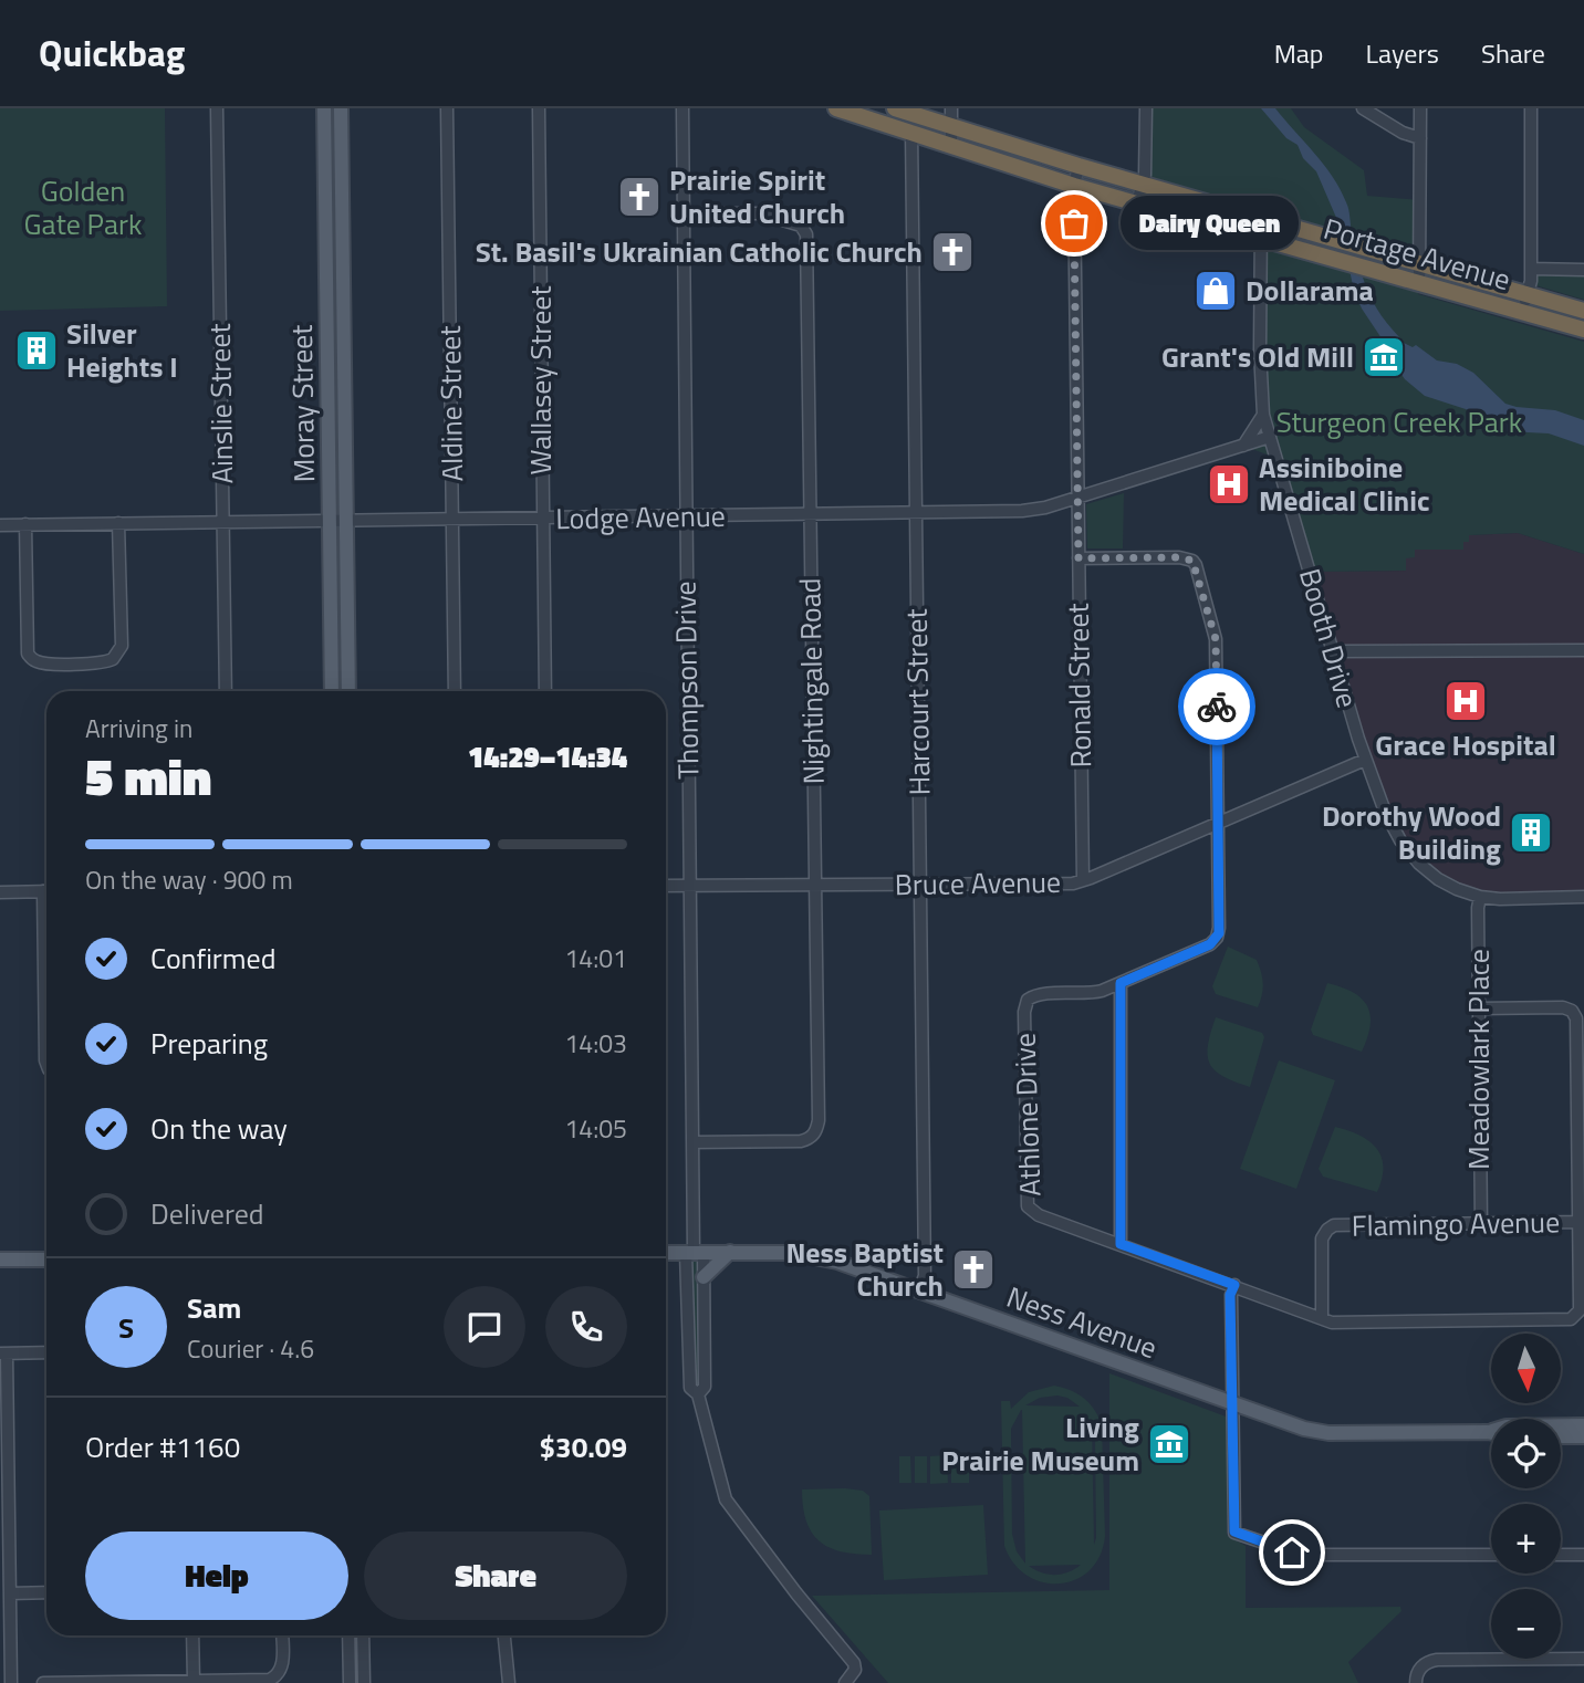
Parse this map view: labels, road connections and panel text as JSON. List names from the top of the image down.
{
  "streets": {
    "highway": ["Portage Avenue"],
    "main road": ["Moray Street", "Ness Avenue"],
    "street": [
      "Wallasey Street",
      "Ainslie Street",
      "Aldine Street",
      "Lodge Avenue",
      "Booth Drive",
      "Thompson Drive",
      "Nightingale Road",
      "Ronald Street",
      "Harcourt Street",
      "Bruce Avenue",
      "Meadowlark Place",
      "Athlone Drive",
      "Flamingo Avenue"
    ]
  },
  "crossings": [
    ["Portage Avenue", "Booth Drive"],
    ["Portage Avenue", "Ronald Street"],
    ["Portage Avenue", "Harcourt Street"],
    ["Wallasey Street", "Lodge Avenue"],
    ["Ainslie Street", "Lodge Avenue"],
    ["Moray Street", "Lodge Avenue"],
    ["Aldine Street", "Lodge Avenue"],
    ["Lodge Avenue", "Booth Drive"],
    ["Lodge Avenue", "Thompson Drive"],
    ["Lodge Avenue", "Nightingale Road"],
    ["Lodge Avenue", "Ronald Street"],
    ["Lodge Avenue", "Harcourt Street"],
    ["Booth Drive", "Bruce Avenue"],
    ["Booth Drive", "Meadowlark Place"],
    ["Thompson Drive", "Nightingale Road"],
    ["Thompson Drive", "Bruce Avenue"],
    ["Thompson Drive", "Ness Avenue"],
    ["Nightingale Road", "Bruce Avenue"],
    ["Ronald Street", "Bruce Avenue"],
    ["Ronald Street", "Athlone Drive"],
    ["Harcourt Street", "Bruce Avenue"],
    ["Harcourt Street", "Ness Avenue"],
    ["Bruce Avenue", "Athlone Drive"],
    ["Meadowlark Place", "Athlone Drive"],
    ["Meadowlark Place", "Flamingo Avenue"],
    ["Athlone Drive", "Flamingo Avenue"]
  ],
  "parks": ["Golden Gate Park", "Sturgeon Creek Park"],
  "places": {
    "church": ["Prairie Spirit United Church", "St. Basil's Ukrainian Catholic Church", "Ness Baptist Church"],
    "other": ["Dairy Queen"],
    "shop": ["Dollarama"],
    "building": ["Silver Heights I", "Dorothy Wood Building"],
    "museum": ["Grant's Old Mill", "Living Prairie Museum"],
    "hospital": ["Assiniboine Medical Clinic", "Grace Hospital"]
  },
  "north": "bottom",
  "page": {
    "header": "Quickbag",
    "nav": ["Map", "Layers", "Share"],
    "bubble": "Dairy Queen",
    "heading": ["5 min", "Arriving in", "14:29–14:34"],
    "panel": [
      "Sam",
      "Courier · 4.6",
      "Order #1160",
      "$30.09"
    ],
    "bar": "On the way · 900 m",
    "list": [
      ["Confirmed", "14:01"],
      ["Preparing", "14:03"],
      ["On the way", "14:05"],
      "Delivered"
    ],
    "round": "S",
    "map_buttons": ["+", "−"],
    "buttons": ["Help", "Share"]
  }
}
